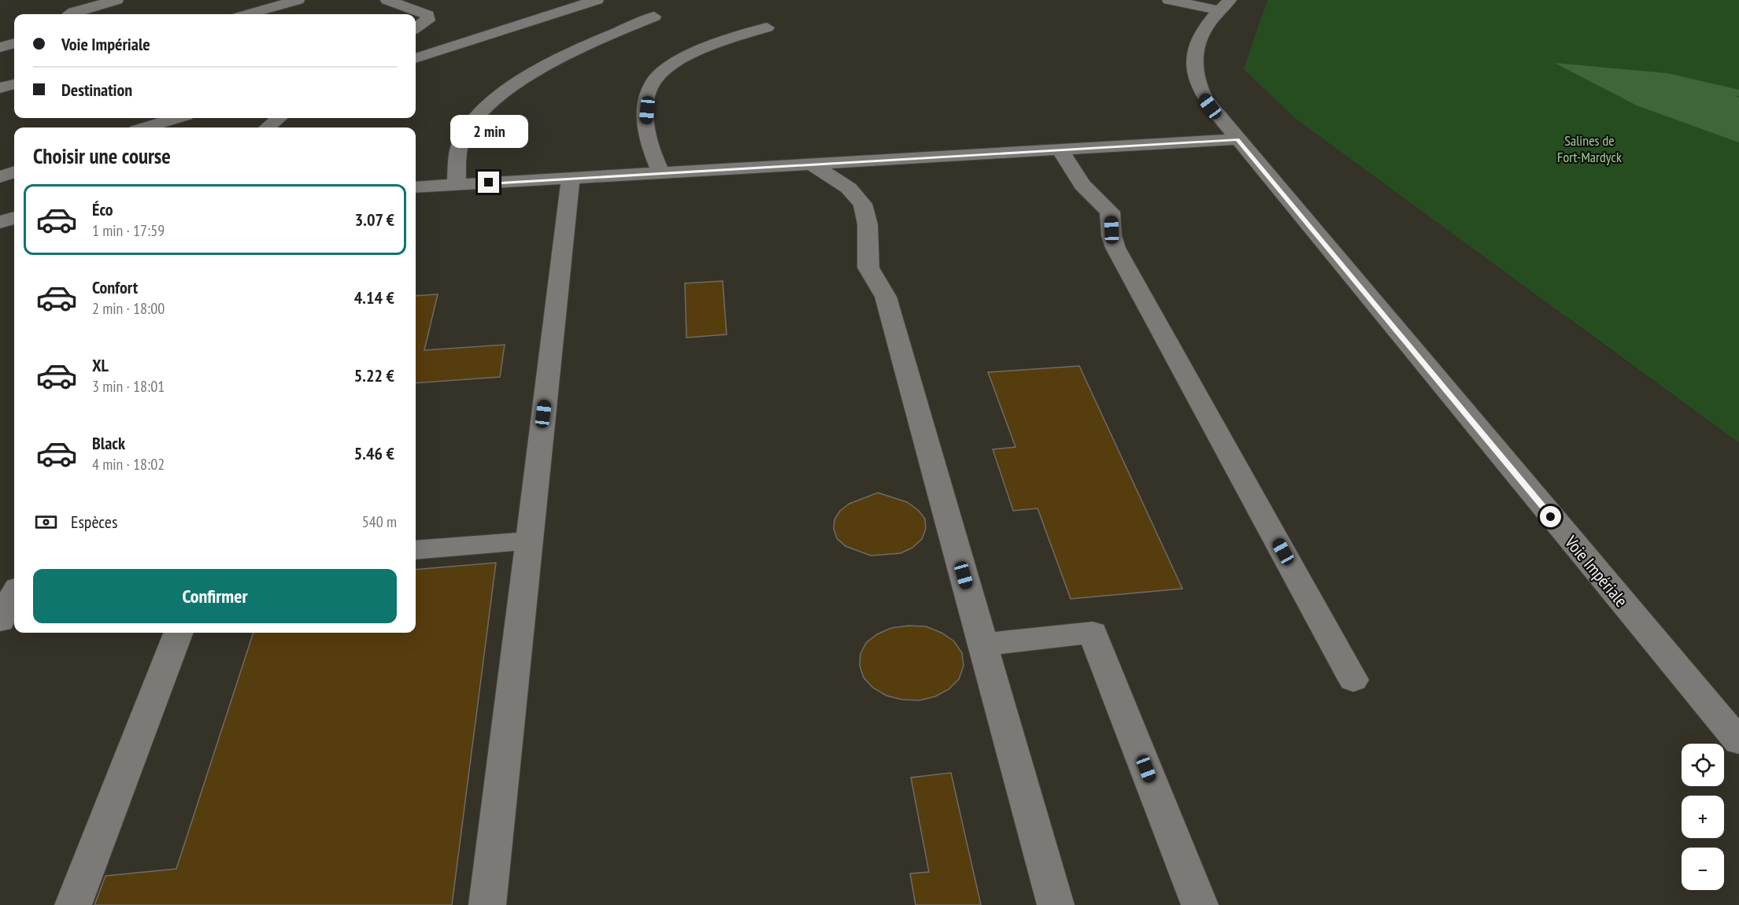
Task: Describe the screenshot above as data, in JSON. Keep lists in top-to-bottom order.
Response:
{
  "streets": {
    "street": ["Voie Impériale"]
  },
  "parks": ["Salines de Fort-Mardyck"],
  "page": {
    "banner": ["Voie Impériale", "Destination"],
    "bubble": "2 min",
    "heading": "Choisir une course",
    "list": [
      {
        "name": "Éco",
        "note": "1 min · 17:59",
        "value": "3.07 €"
      },
      {
        "name": "Confort",
        "note": "2 min · 18:00",
        "value": "4.14 €"
      },
      {
        "name": "XL",
        "note": "3 min · 18:01",
        "value": "5.22 €"
      },
      {
        "name": "Black",
        "note": "4 min · 18:02",
        "value": "5.46 €"
      }
    ],
    "pay": ["Espèces", "540 m"],
    "buttons": "Confirmer",
    "map_buttons": ["+", "−"]
  }
}
